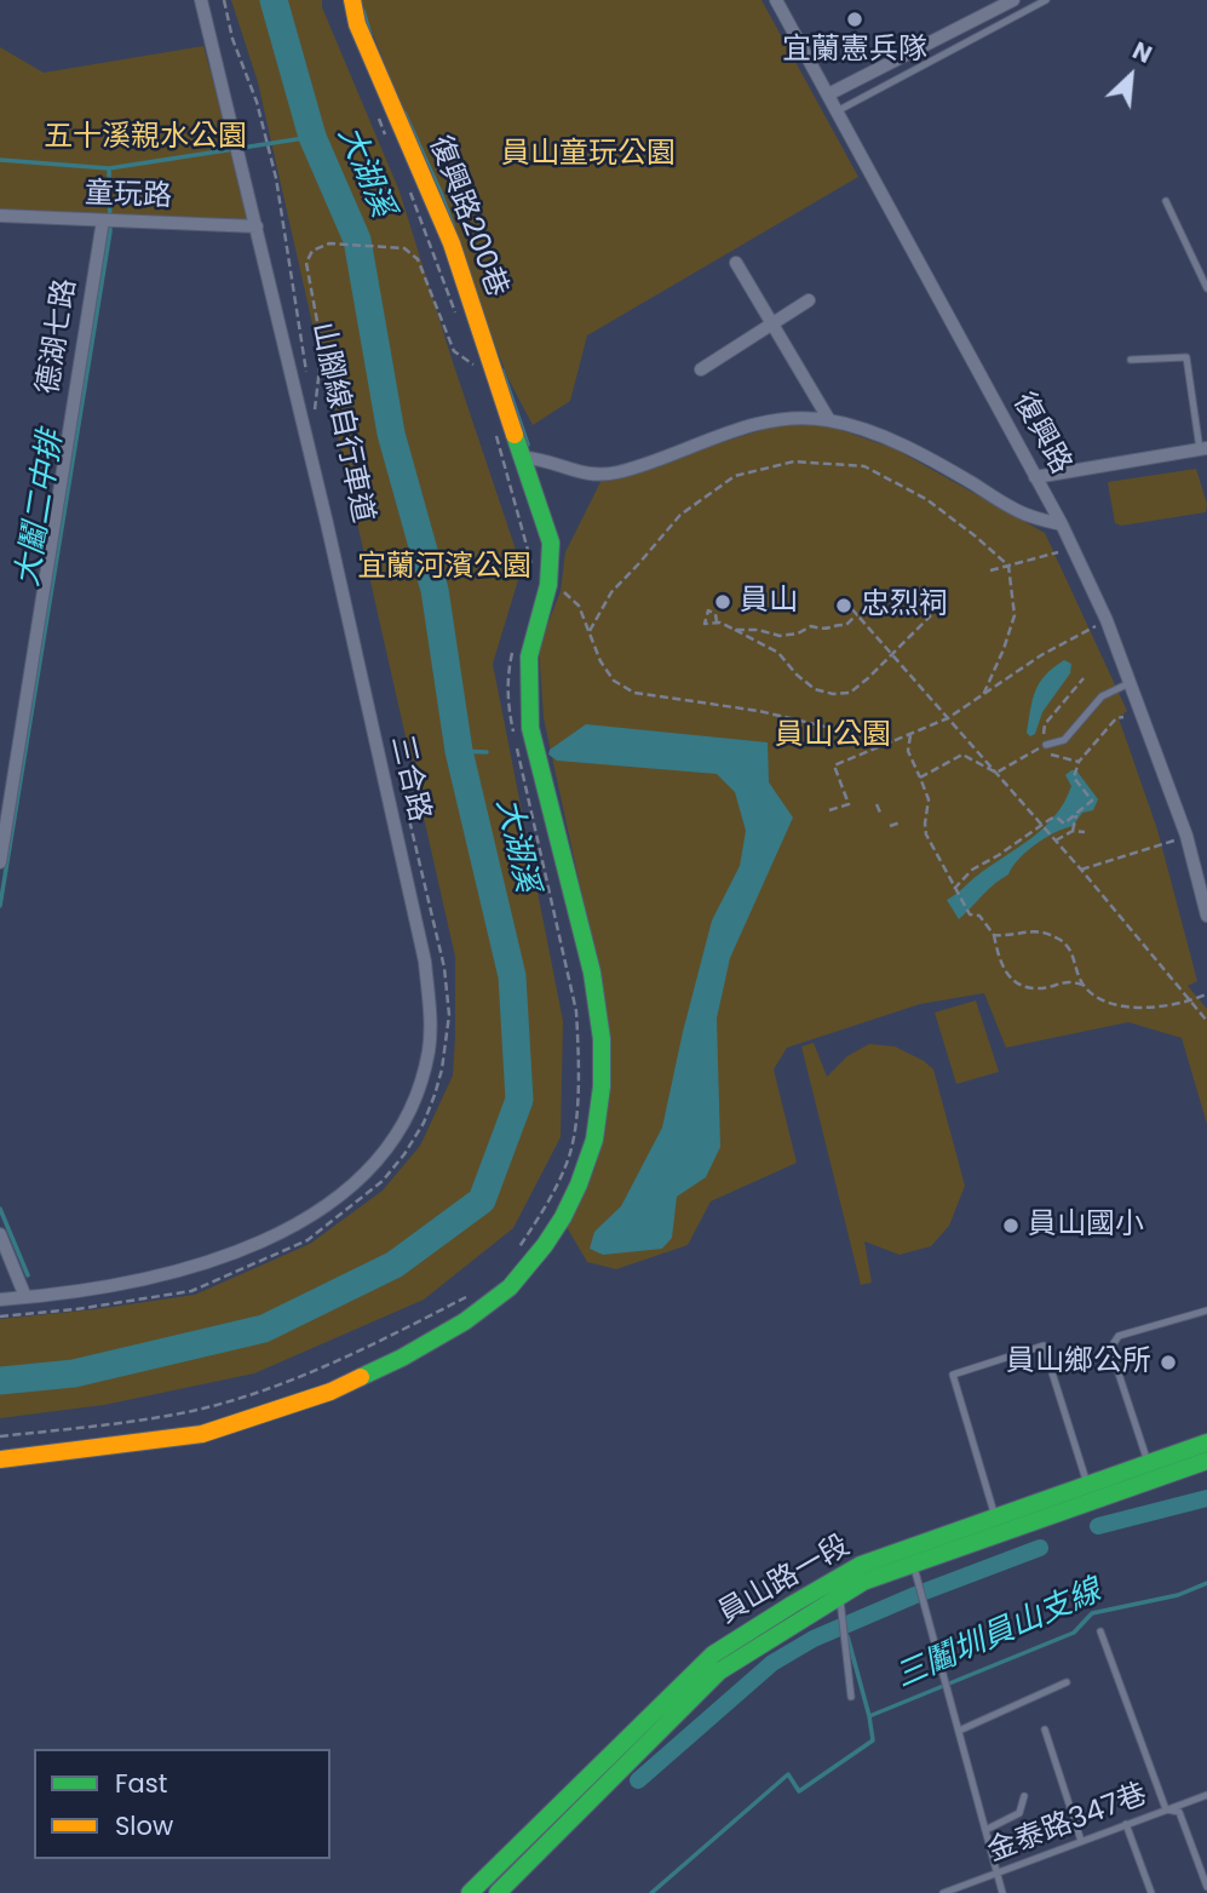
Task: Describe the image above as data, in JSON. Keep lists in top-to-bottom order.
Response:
{
  "streets": {
    "street": [
      "童玩路",
      "復興路200巷",
      "德湖七路",
      "復興路",
      "三合路",
      "員山路一段"
    ],
    "lane": ["金泰路347巷"],
    "path": ["山腳線自行車道"]
  },
  "crossings": [
    ["童玩路", "德湖七路"],
    ["童玩路", "三合路"]
  ],
  "water": ["大湖溪", "大鬮二中排", "三鬮圳員山支線"],
  "parks": [
    "五十溪親水公園",
    "員山童玩公園",
    "宜蘭河濱公園",
    "員山公園"
  ],
  "places": [
    "宜蘭憲兵隊",
    "員山",
    "忠烈祠",
    "員山國小",
    "員山鄉公所"
  ],
  "legend": ["Fast", "Slow"],
  "north": "top right"
}
